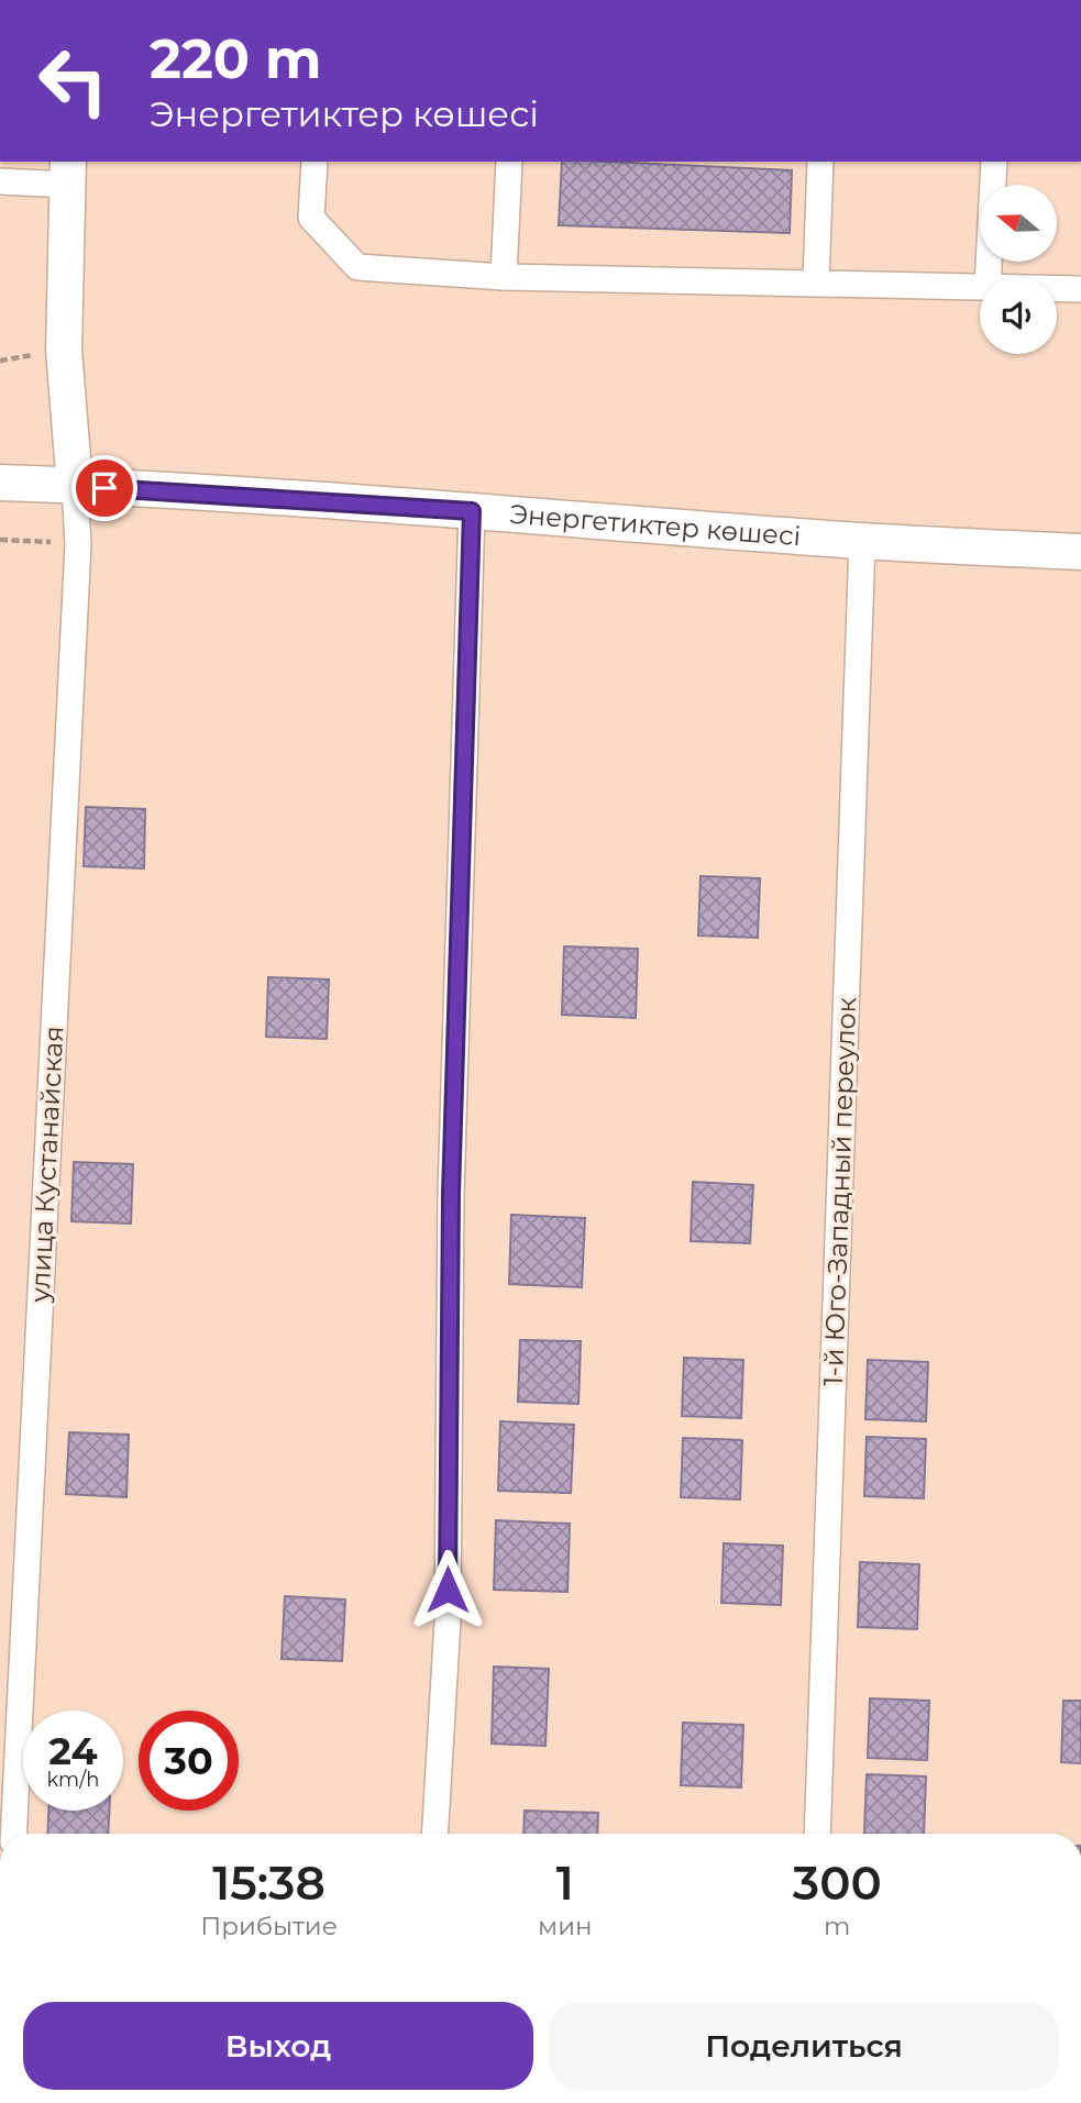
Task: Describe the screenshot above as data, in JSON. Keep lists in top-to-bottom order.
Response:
{
  "streets": {
    "main road": ["Энергетиктер көшесі"],
    "street": ["улица Кустанайская", "1-й Юго-Западный переулок"]
  },
  "crossings": [
    ["Энергетиктер көшесі", "улица Кустанайская"],
    ["Энергетиктер көшесі", "1-й Юго-Западный переулок"]
  ],
  "north": "left",
  "page": {
    "turn": ["220 m", "Энергетиктер көшесі"],
    "speed": "24 km/h",
    "limit": "30",
    "eta": [
      "15:38",
      "Прибытие",
      "1",
      "мин",
      "300",
      "m"
    ],
    "buttons": ["Выход", "Поделиться"]
  }
}
